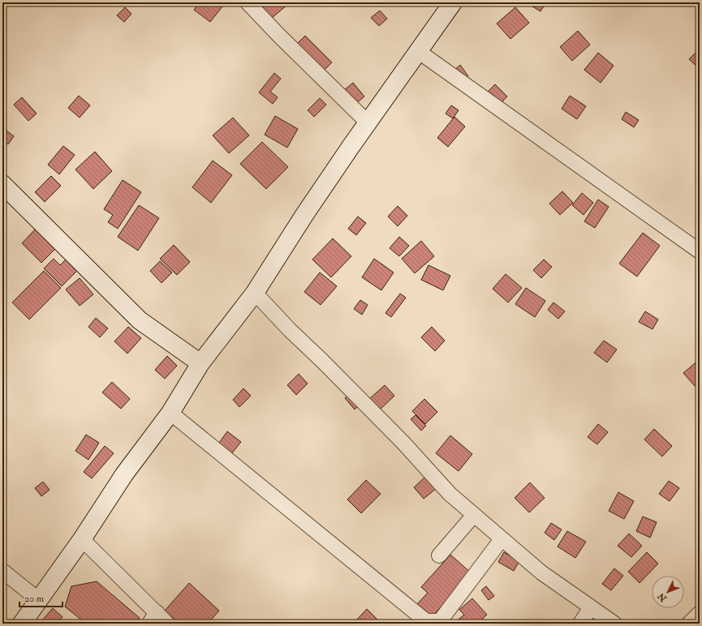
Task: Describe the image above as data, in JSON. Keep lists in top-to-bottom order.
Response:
{
  "scale_bar": "20 m",
  "north": "bottom left"
}
